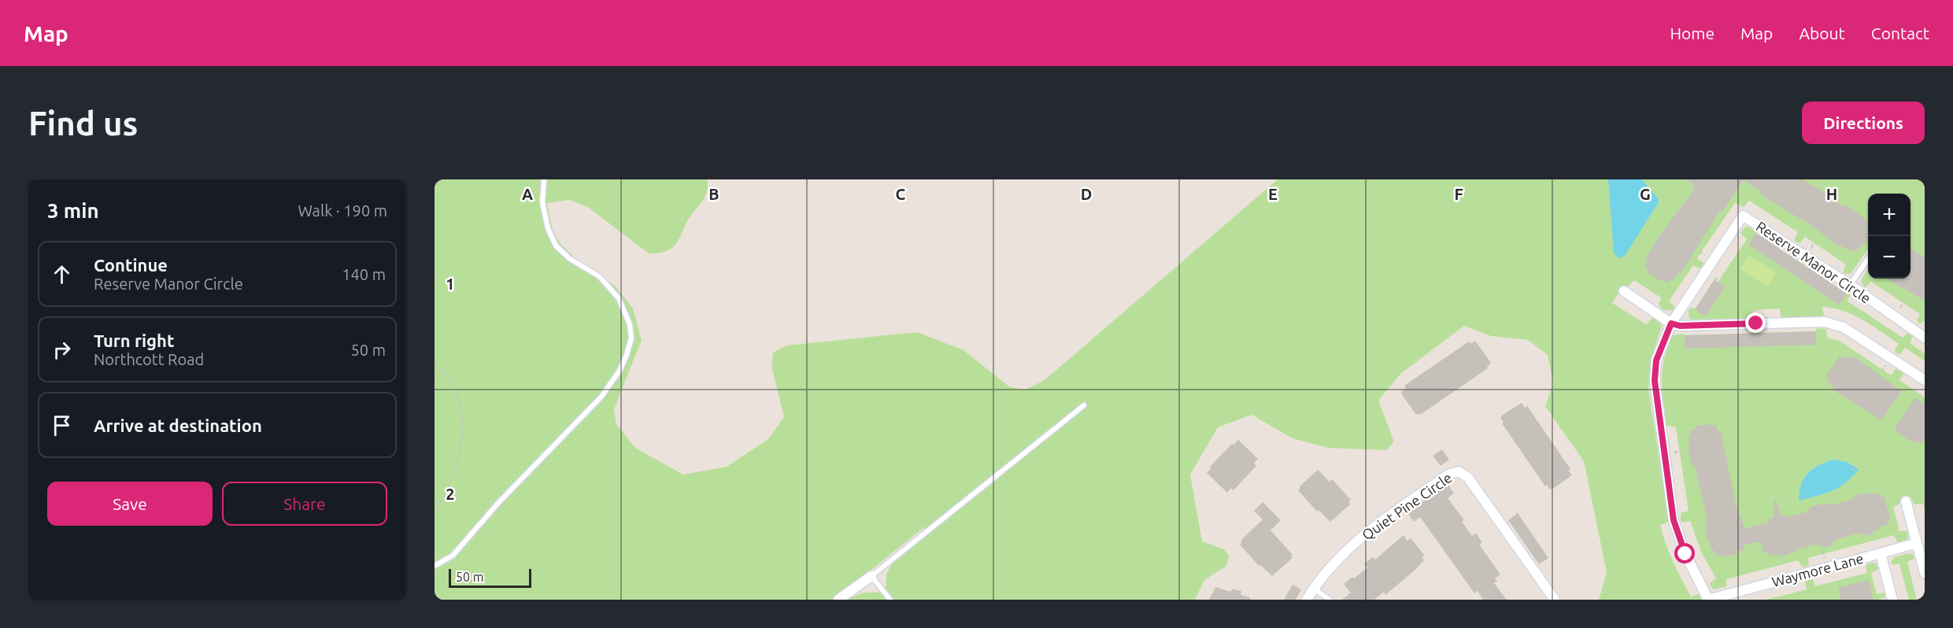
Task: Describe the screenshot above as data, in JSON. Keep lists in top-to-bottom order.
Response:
{
  "streets": {
    "street": ["Reserve Manor Circle", "Quiet Pine Circle", "Waymore Lane"]
  },
  "crossings": [
    ["Reserve Manor Circle", "Waymore Lane"]
  ],
  "scale_bar": "50 m",
  "page": {
    "header": "Map",
    "nav": [
      "Home",
      "Map",
      "About",
      "Contact"
    ],
    "buttons": [
      "Directions",
      ["Save", "Share"]
    ],
    "title": "Find us",
    "heading": ["3 min", "Walk · 190 m"],
    "map_buttons": ["+", "−"],
    "list": [
      ["Continue", "Reserve Manor Circle", "140 m"],
      ["Turn right", "Northcott Road", "50 m"],
      "Arrive at destination"
    ],
    "scale": "50 m"
  },
  "grid": {
    "columns": [
      "A",
      "B",
      "C",
      "D",
      "E",
      "F",
      "G",
      "H"
    ],
    "rows": ["1", "2"]
  }
}
